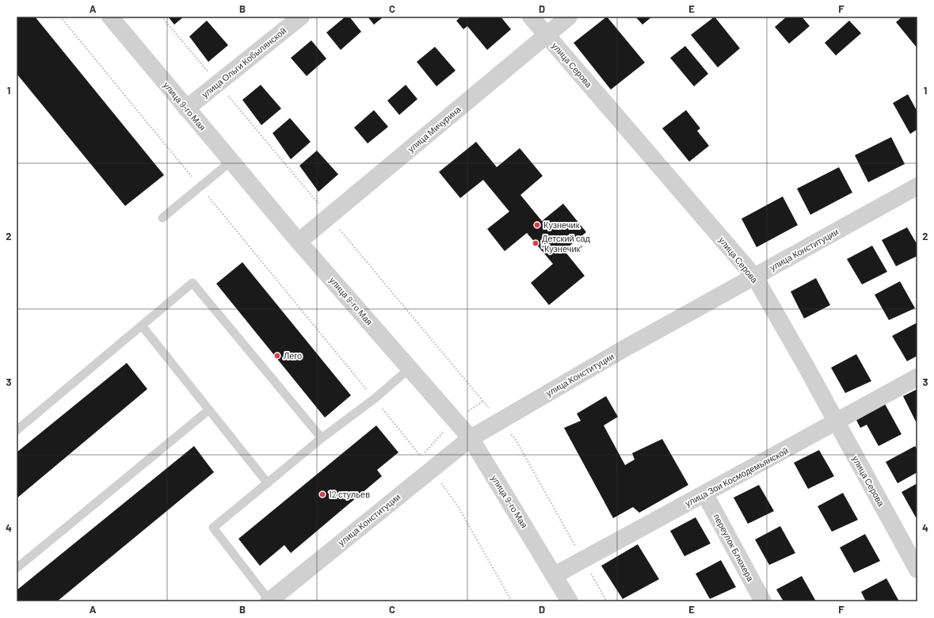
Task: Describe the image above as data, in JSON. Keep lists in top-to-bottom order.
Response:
{
  "streets": {
    "street": [
      "улица Ольги Кобылянской",
      "улица Серова",
      "улица 9-го Мая",
      "улица Мичурина",
      "улица Конституции",
      "улица Зои Космодемьянской",
      "переулок Блюхера"
    ]
  },
  "crossings": [
    ["улица Ольги Кобылянской", "улица 9-го Мая"],
    ["улица Серова", "улица Мичурина"],
    ["улица Серова", "улица Конституции"],
    ["улица Серова", "улица Зои Космодемьянской"],
    ["улица 9-го Мая", "улица Мичурина"],
    ["улица 9-го Мая", "улица Конституции"],
    ["улица 9-го Мая", "улица Зои Космодемьянской"],
    ["улица Зои Космодемьянской", "переулок Блюхера"]
  ],
  "places": [
    "Кузнечик",
    "Детский сад \"Кузнечик\"",
    "Лего",
    "12 стульев"
  ],
  "grid": {
    "columns": [
      "A",
      "B",
      "C",
      "D",
      "E",
      "F"
    ],
    "rows": [
      "1",
      "2",
      "3",
      "4"
    ]
  }
}
